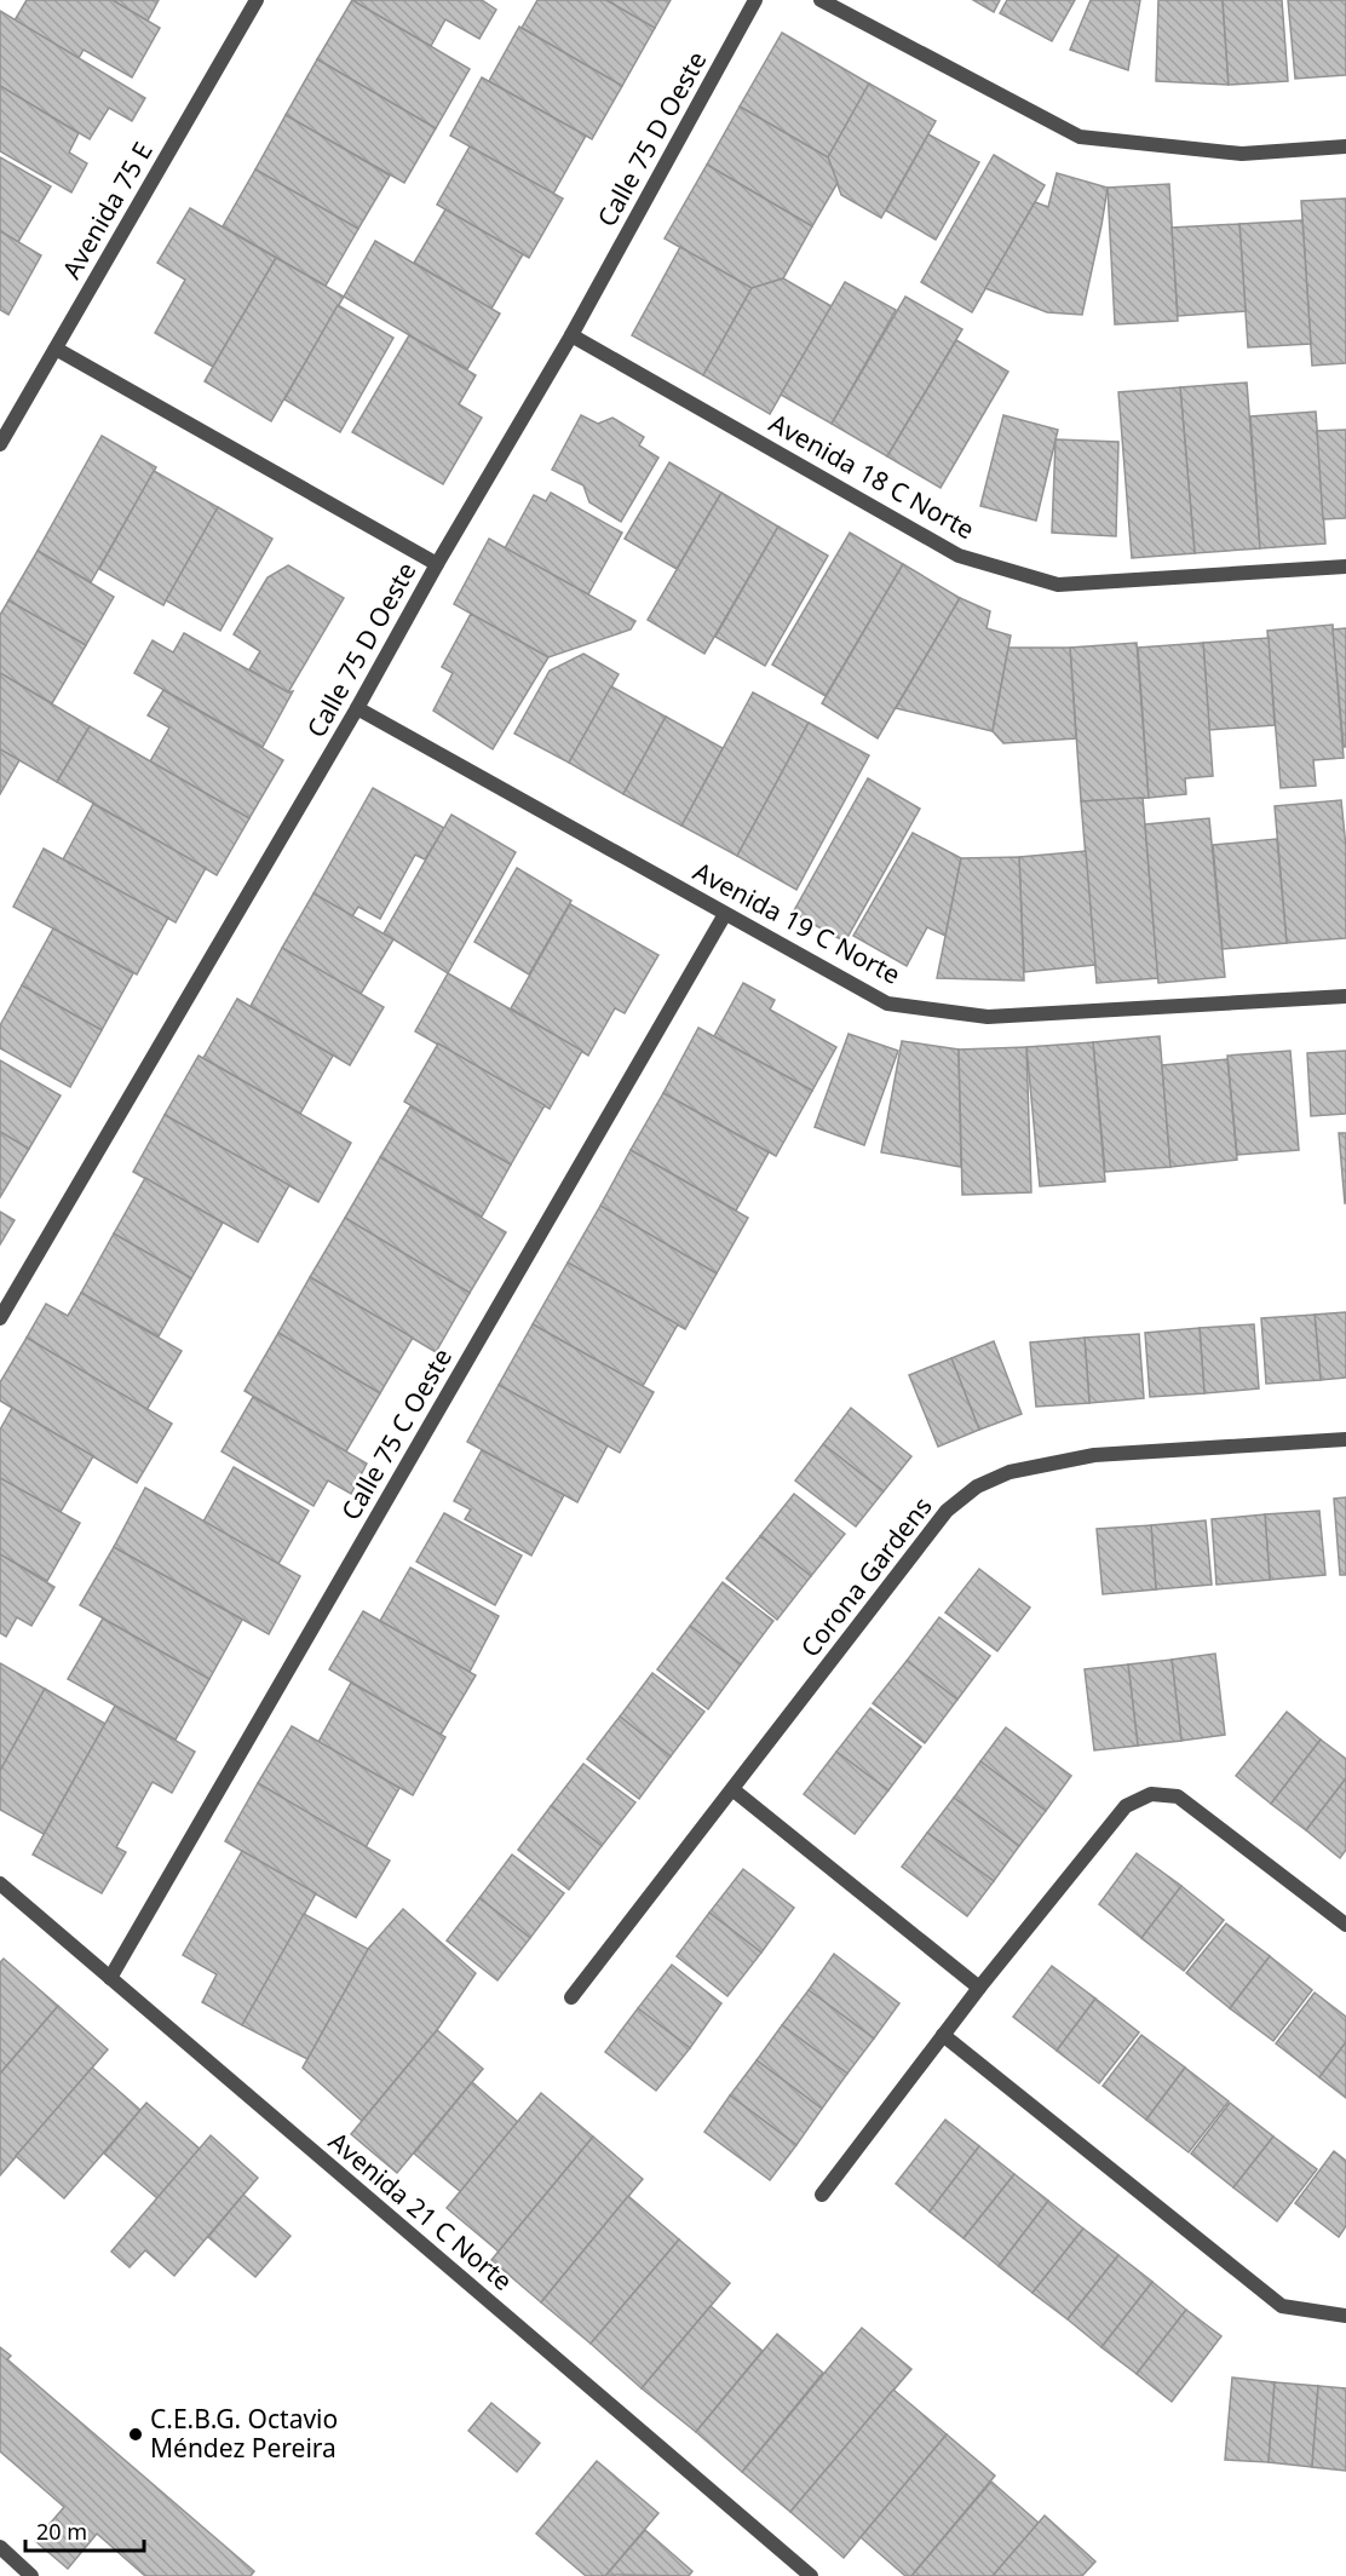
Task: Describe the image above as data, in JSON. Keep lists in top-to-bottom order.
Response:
{
  "streets": {
    "street": [
      "Calle 75 D Oeste",
      "Avenida 75 E",
      "Avenida 18 C Norte",
      "Avenida 19 C Norte",
      "Calle 75 C Oeste",
      "Corona Gardens",
      "Avenida 21 C Norte"
    ]
  },
  "crossings": [
    ["Calle 75 D Oeste", "Avenida 18 C Norte"],
    ["Calle 75 D Oeste", "Avenida 19 C Norte"],
    ["Avenida 19 C Norte", "Calle 75 C Oeste"],
    ["Calle 75 C Oeste", "Avenida 21 C Norte"]
  ],
  "places": ["C.E.B.G. Octavio Méndez Pereira"],
  "scale_bar": "20 m"
}
